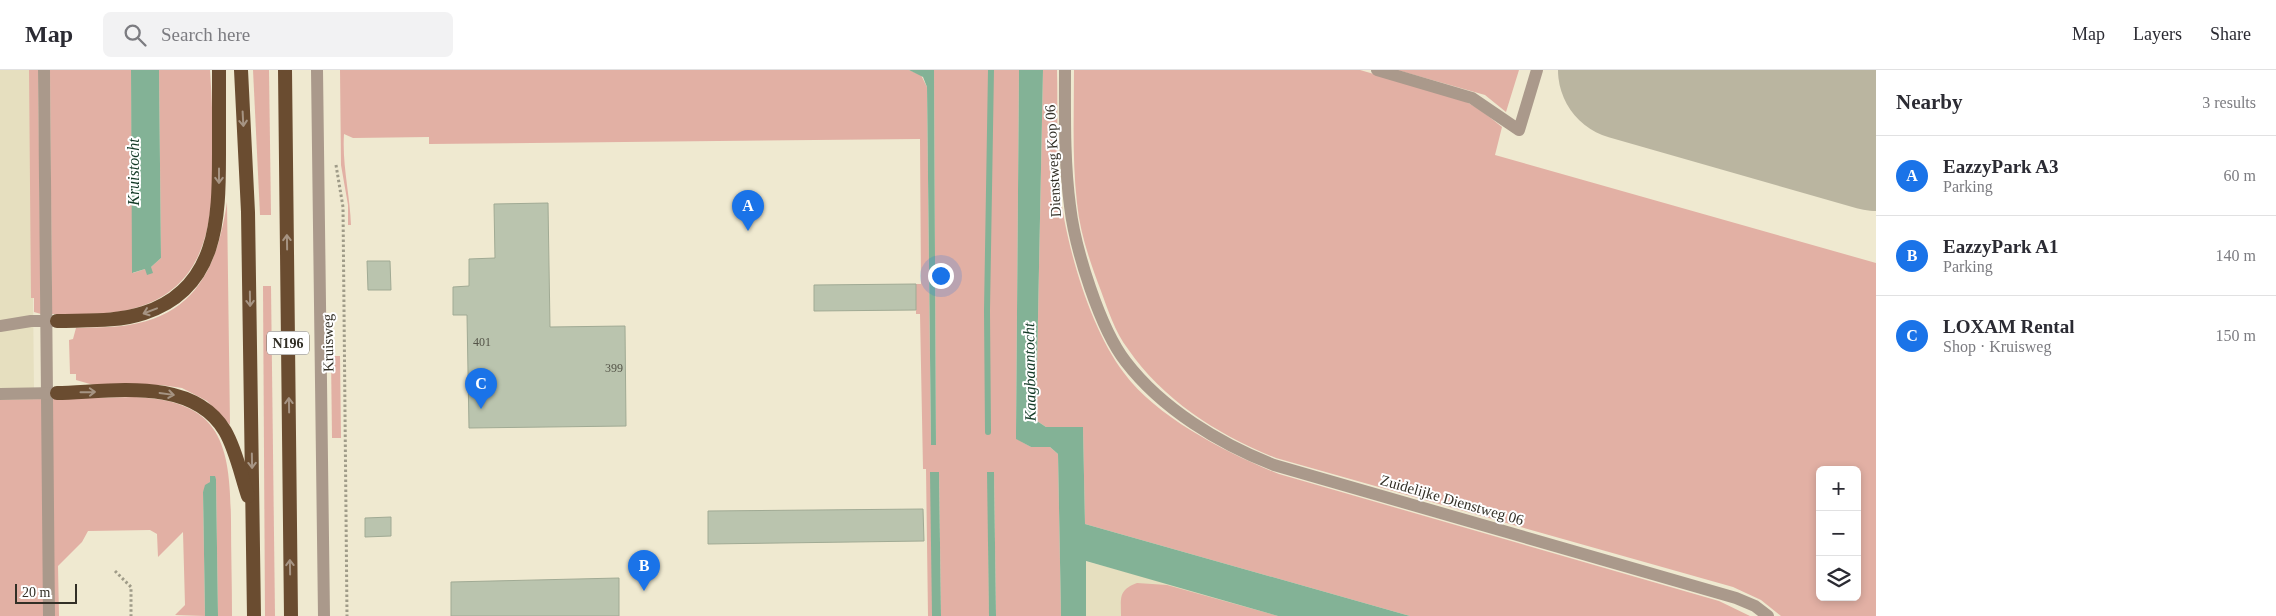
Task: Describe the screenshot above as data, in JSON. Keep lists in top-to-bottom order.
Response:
{
  "streets": {
    "highway": ["N196"],
    "street": ["Dienstweg Kop 06", "Kruisweg", "Zuidelijke Dienstweg 06"]
  },
  "crossings": [
    ["Dienstweg Kop 06", "Zuidelijke Dienstweg 06"]
  ],
  "water": ["Kruistocht", "Kaagbaantocht"],
  "house_numbers": ["401", "399"],
  "scale_bar": "20 m",
  "page": {
    "header": "Map",
    "search": "Search here",
    "nav": ["Map", "Layers", "Share"],
    "heading": ["Nearby", "3 results"],
    "list": [
      {
        "mark": "A",
        "name": "EazzyPark A3",
        "note": "Parking",
        "value": "60 m"
      },
      {
        "mark": "B",
        "name": "EazzyPark A1",
        "note": "Parking",
        "value": "140 m"
      },
      {
        "mark": "C",
        "name": "LOXAM Rental",
        "note": "Shop · Kruisweg",
        "value": "150 m"
      }
    ],
    "pins": ["A", "C", "B"],
    "map_buttons": ["+", "−"],
    "scale": "20 m"
  }
}
